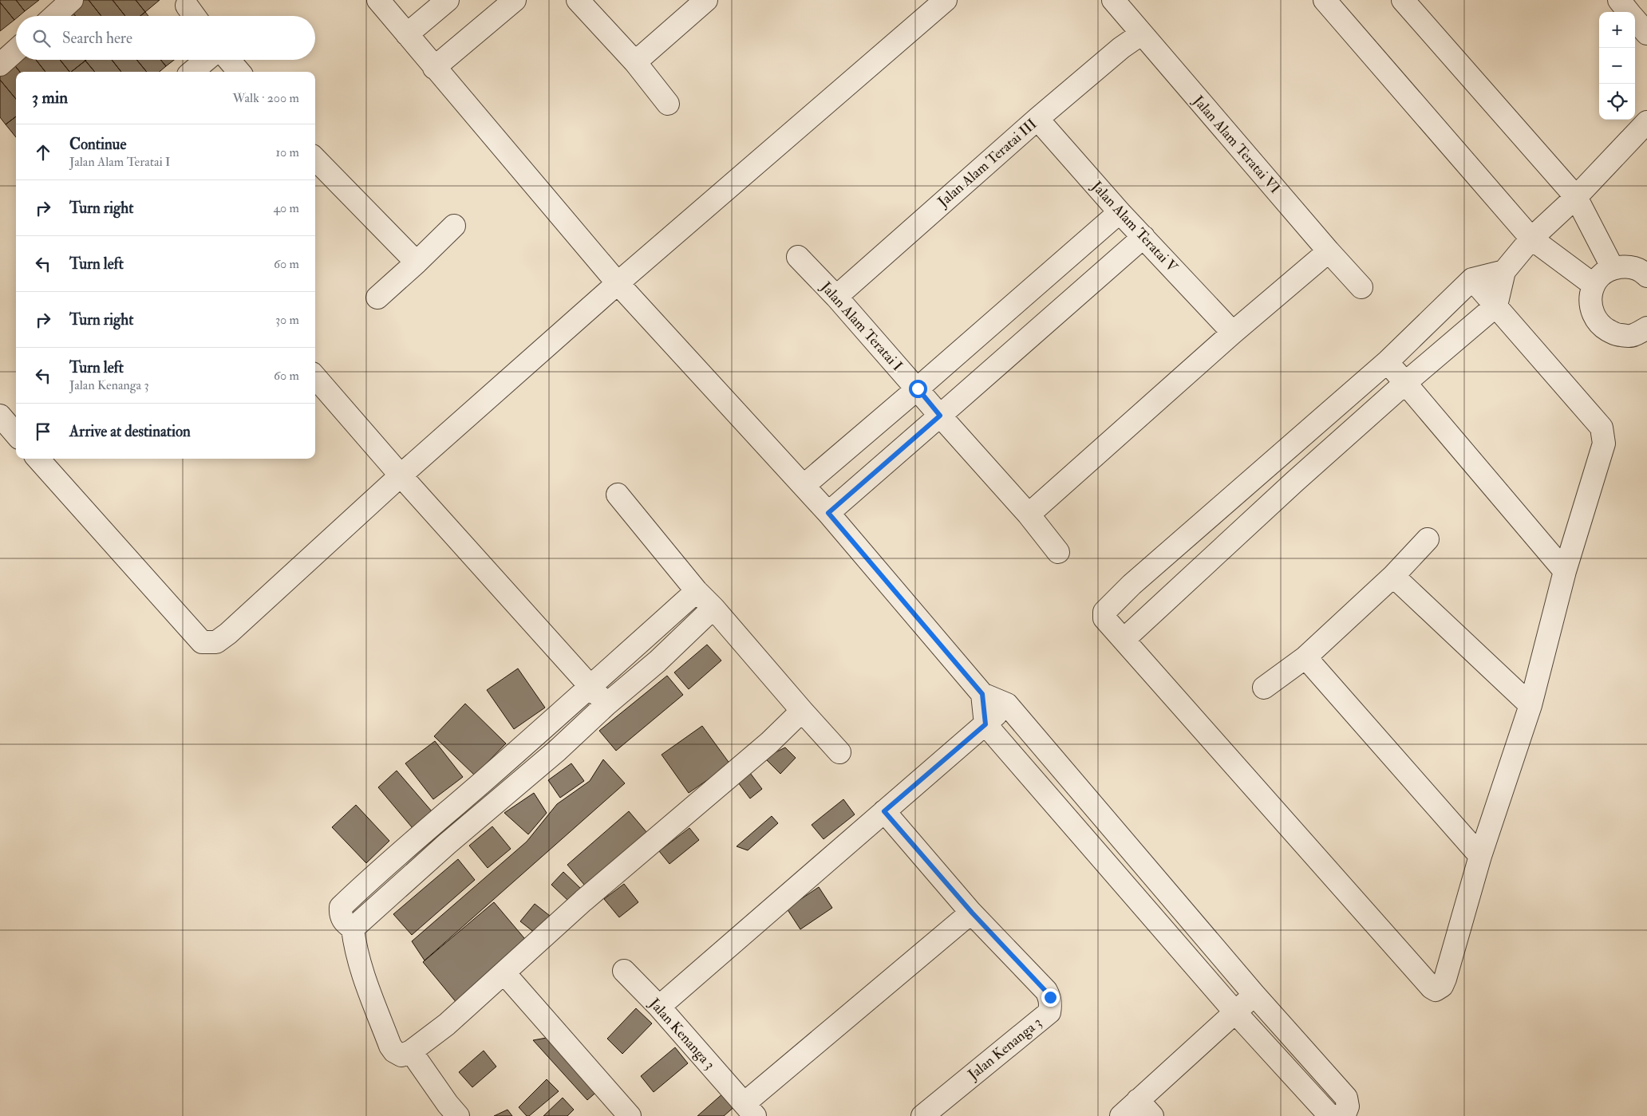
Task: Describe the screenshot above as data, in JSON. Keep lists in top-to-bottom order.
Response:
{
  "streets": {
    "street": [
      "Jalan Alam Teratai VI",
      "Jalan Alam Teratai III",
      "Jalan Alam Teratai V",
      "Jalan Alam Teratai I",
      "Jalan Kenanga 3"
    ]
  },
  "crossings": [
    ["Jalan Alam Teratai VI", "Jalan Alam Teratai III"],
    ["Jalan Alam Teratai III", "Jalan Alam Teratai V"],
    ["Jalan Alam Teratai III", "Jalan Alam Teratai I"]
  ],
  "page": {
    "map_buttons": ["+", "−"],
    "search": "Search here",
    "heading": ["3 min", "Walk · 200 m"],
    "list": [
      ["Continue", "Jalan Alam Teratai I", "10 m"],
      ["Turn right", "40 m"],
      ["Turn left", "60 m"],
      ["Turn right", "30 m"],
      ["Turn left", "Jalan Kenanga 3", "60 m"],
      "Arrive at destination"
    ]
  }
}
